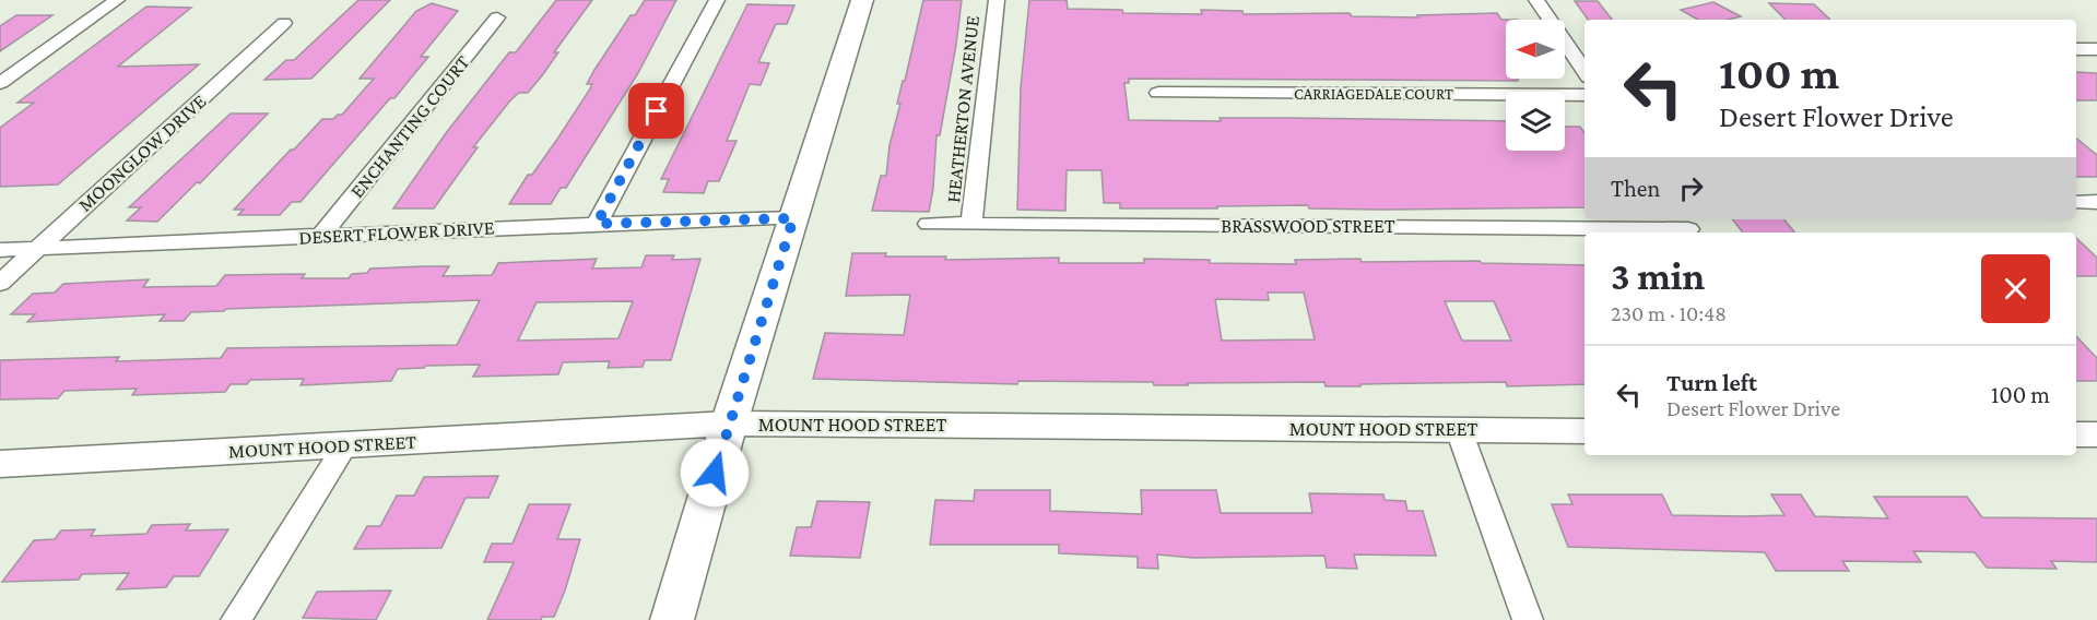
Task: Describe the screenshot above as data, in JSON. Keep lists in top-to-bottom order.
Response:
{
  "streets": {
    "street": [
      "CARRIAGEDALE COURT",
      "HEATHERTON AVENUE",
      "ENCHANTING COURT",
      "MOONGLOW DRIVE",
      "BRASSWOOD STREET",
      "DESERT FLOWER DRIVE",
      "MOUNT HOOD STREET"
    ]
  },
  "crossings": [
    ["HEATHERTON AVENUE", "BRASSWOOD STREET"],
    ["ENCHANTING COURT", "DESERT FLOWER DRIVE"],
    ["MOONGLOW DRIVE", "DESERT FLOWER DRIVE"]
  ],
  "north": "left",
  "page": {
    "turn": ["100 m", "Desert Flower Drive"],
    "then": "Then",
    "heading": ["3 min", "230 m · 10:48"],
    "list": [
      {
        "name": "Turn left",
        "note": "Desert Flower Drive",
        "value": "100 m"
      }
    ]
  }
}
